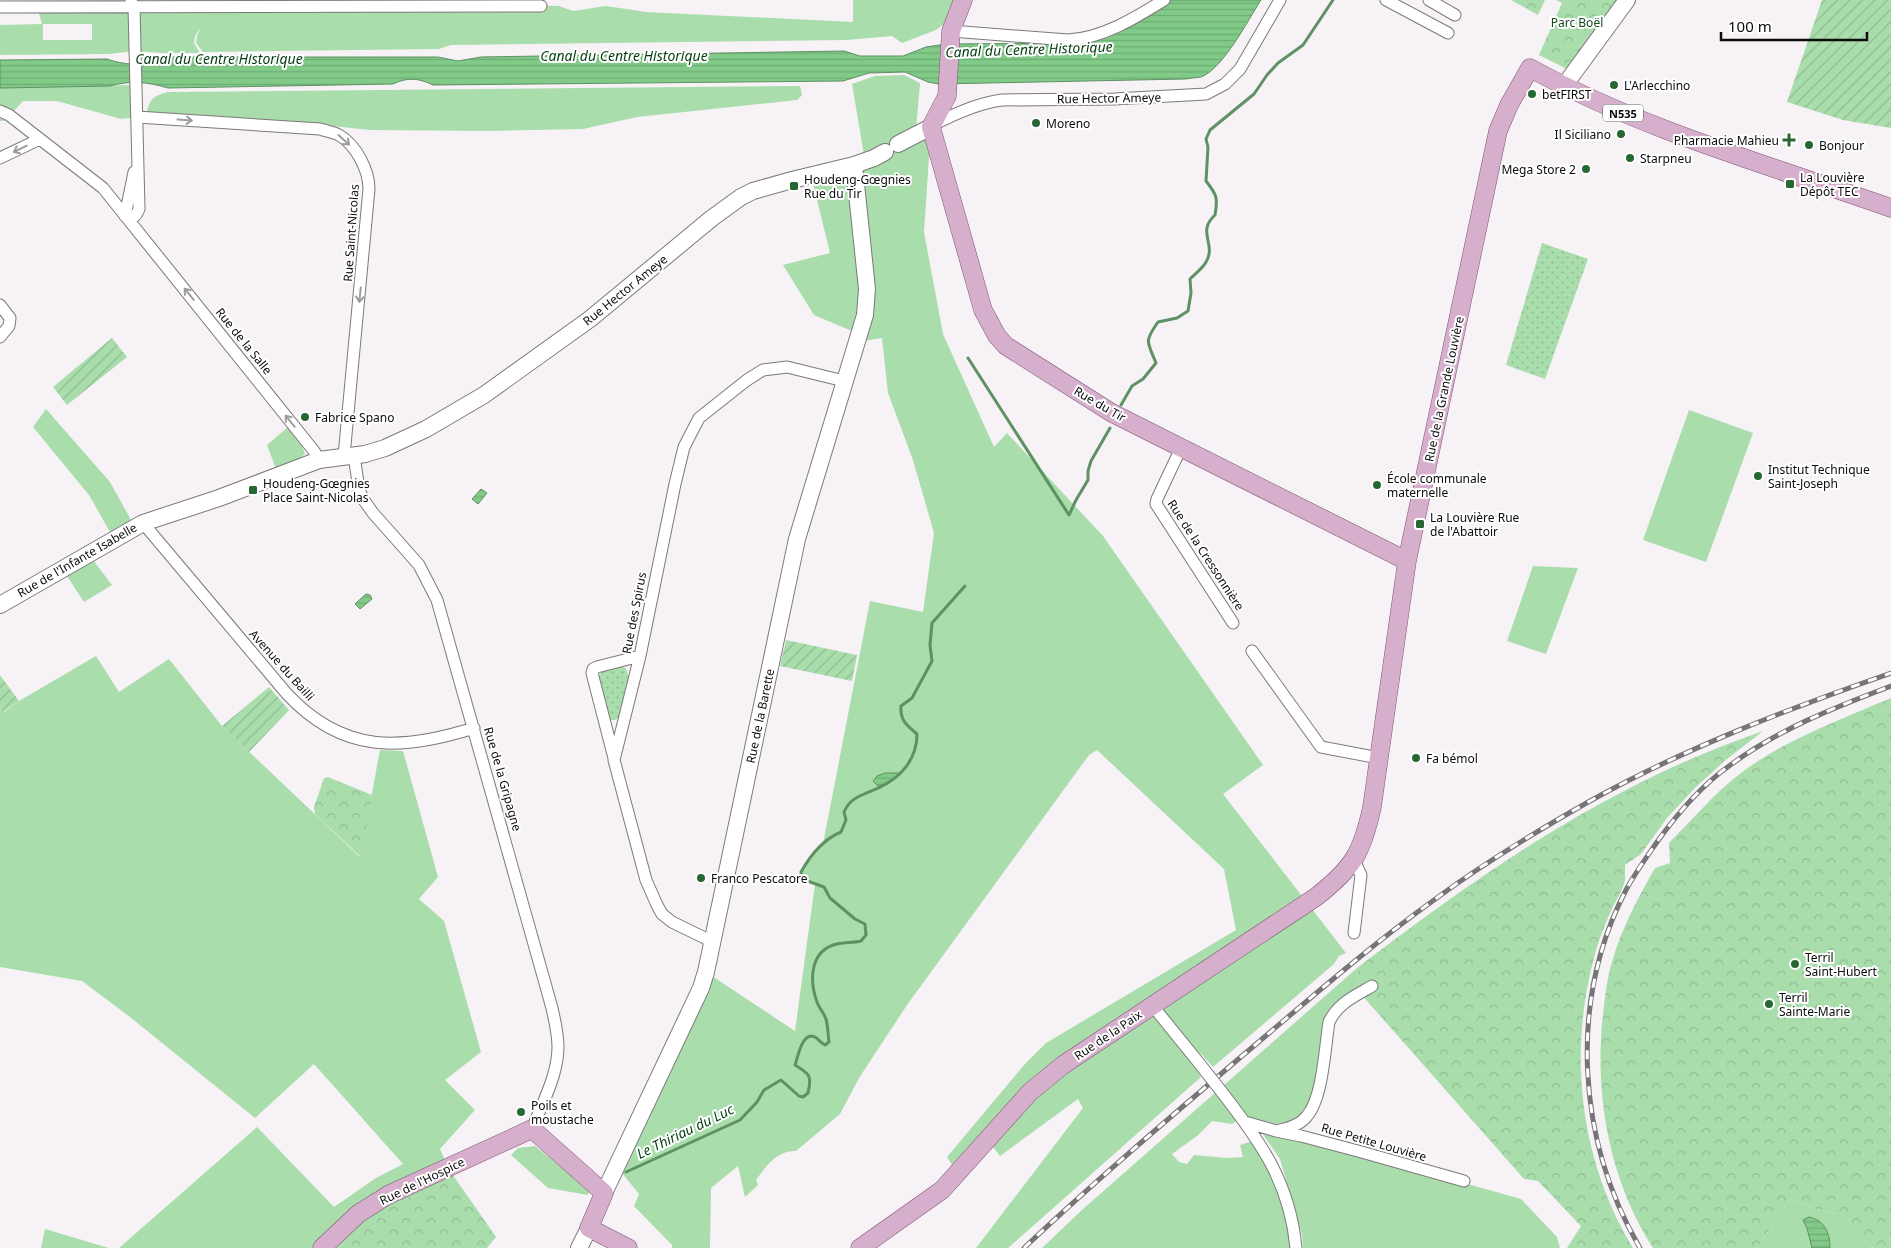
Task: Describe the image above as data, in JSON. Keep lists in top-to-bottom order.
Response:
{
  "streets": {
    "main road": [
      "N535",
      "Rue de la Grande Louvière",
      "Rue du Tir",
      "Rue de la Barette",
      "Rue de la Paix",
      "Rue de l'Hospice"
    ],
    "street": [
      "Rue Hector Ameye",
      "Rue Saint-Nicolas",
      "Rue de la Salle",
      "Rue de la Cressonnière",
      "Rue de l'Infante Isabelle",
      "Rue des Spirus",
      "Avenue du Bailli",
      "Rue de la Gripagne",
      "Rue Petite Louvière"
    ]
  },
  "crossings": [
    ["Rue Hector Ameye", "Rue Saint-Nicolas"],
    ["Rue Hector Ameye", "Rue du Tir"],
    ["Rue Hector Ameye", "Rue de l'Infante Isabelle"],
    ["Rue Hector Ameye", "Rue de la Barette"],
    ["Rue Hector Ameye", "Rue de la Gripagne"],
    ["N535", "Rue de la Grande Louvière"],
    ["Rue Saint-Nicolas", "Rue de la Salle"],
    ["Rue Saint-Nicolas", "Rue de l'Infante Isabelle"],
    ["Rue Saint-Nicolas", "Rue de la Gripagne"],
    ["Rue de la Salle", "Rue de l'Infante Isabelle"],
    ["Rue de la Grande Louvière", "Rue du Tir"],
    ["Rue de la Grande Louvière", "Rue de la Paix"],
    ["Rue du Tir", "Rue de la Cressonnière"],
    ["Rue de l'Infante Isabelle", "Avenue du Bailli"],
    ["Rue de l'Infante Isabelle", "Rue de la Gripagne"],
    ["Rue des Spirus", "Rue de la Barette"],
    ["Avenue du Bailli", "Rue de la Gripagne"],
    ["Rue de la Gripagne", "Rue de l'Hospice"]
  ],
  "one_way": ["Rue de la Salle"],
  "water": ["Canal du Centre Historique", "Le Thiriau du Luc"],
  "parks": ["Parc Boël"],
  "places": {
    "other": [
      "L'Arlecchino",
      "betFIRST",
      "Moreno",
      "Il Siciliano",
      "Bonjour",
      "Starpneu",
      "Mega Store 2",
      "Fabrice Spano",
      "Institut Technique Saint-Joseph",
      "École communale maternelle",
      "Fa bémol",
      "Franco Pescatore",
      "Terril Saint-Hubert",
      "Terril Sainte-Marie",
      "Poils et moustache"
    ],
    "health": ["Pharmacie Mahieu"],
    "transit": [
      "La Louvière Dépôt TEC",
      "Houdeng-Gœgnies Rue du Tir",
      "Houdeng-Gœgnies Place Saint-Nicolas",
      "La Louvière Rue de l'Abattoir"
    ]
  },
  "scale_bar": "100 m"
}
